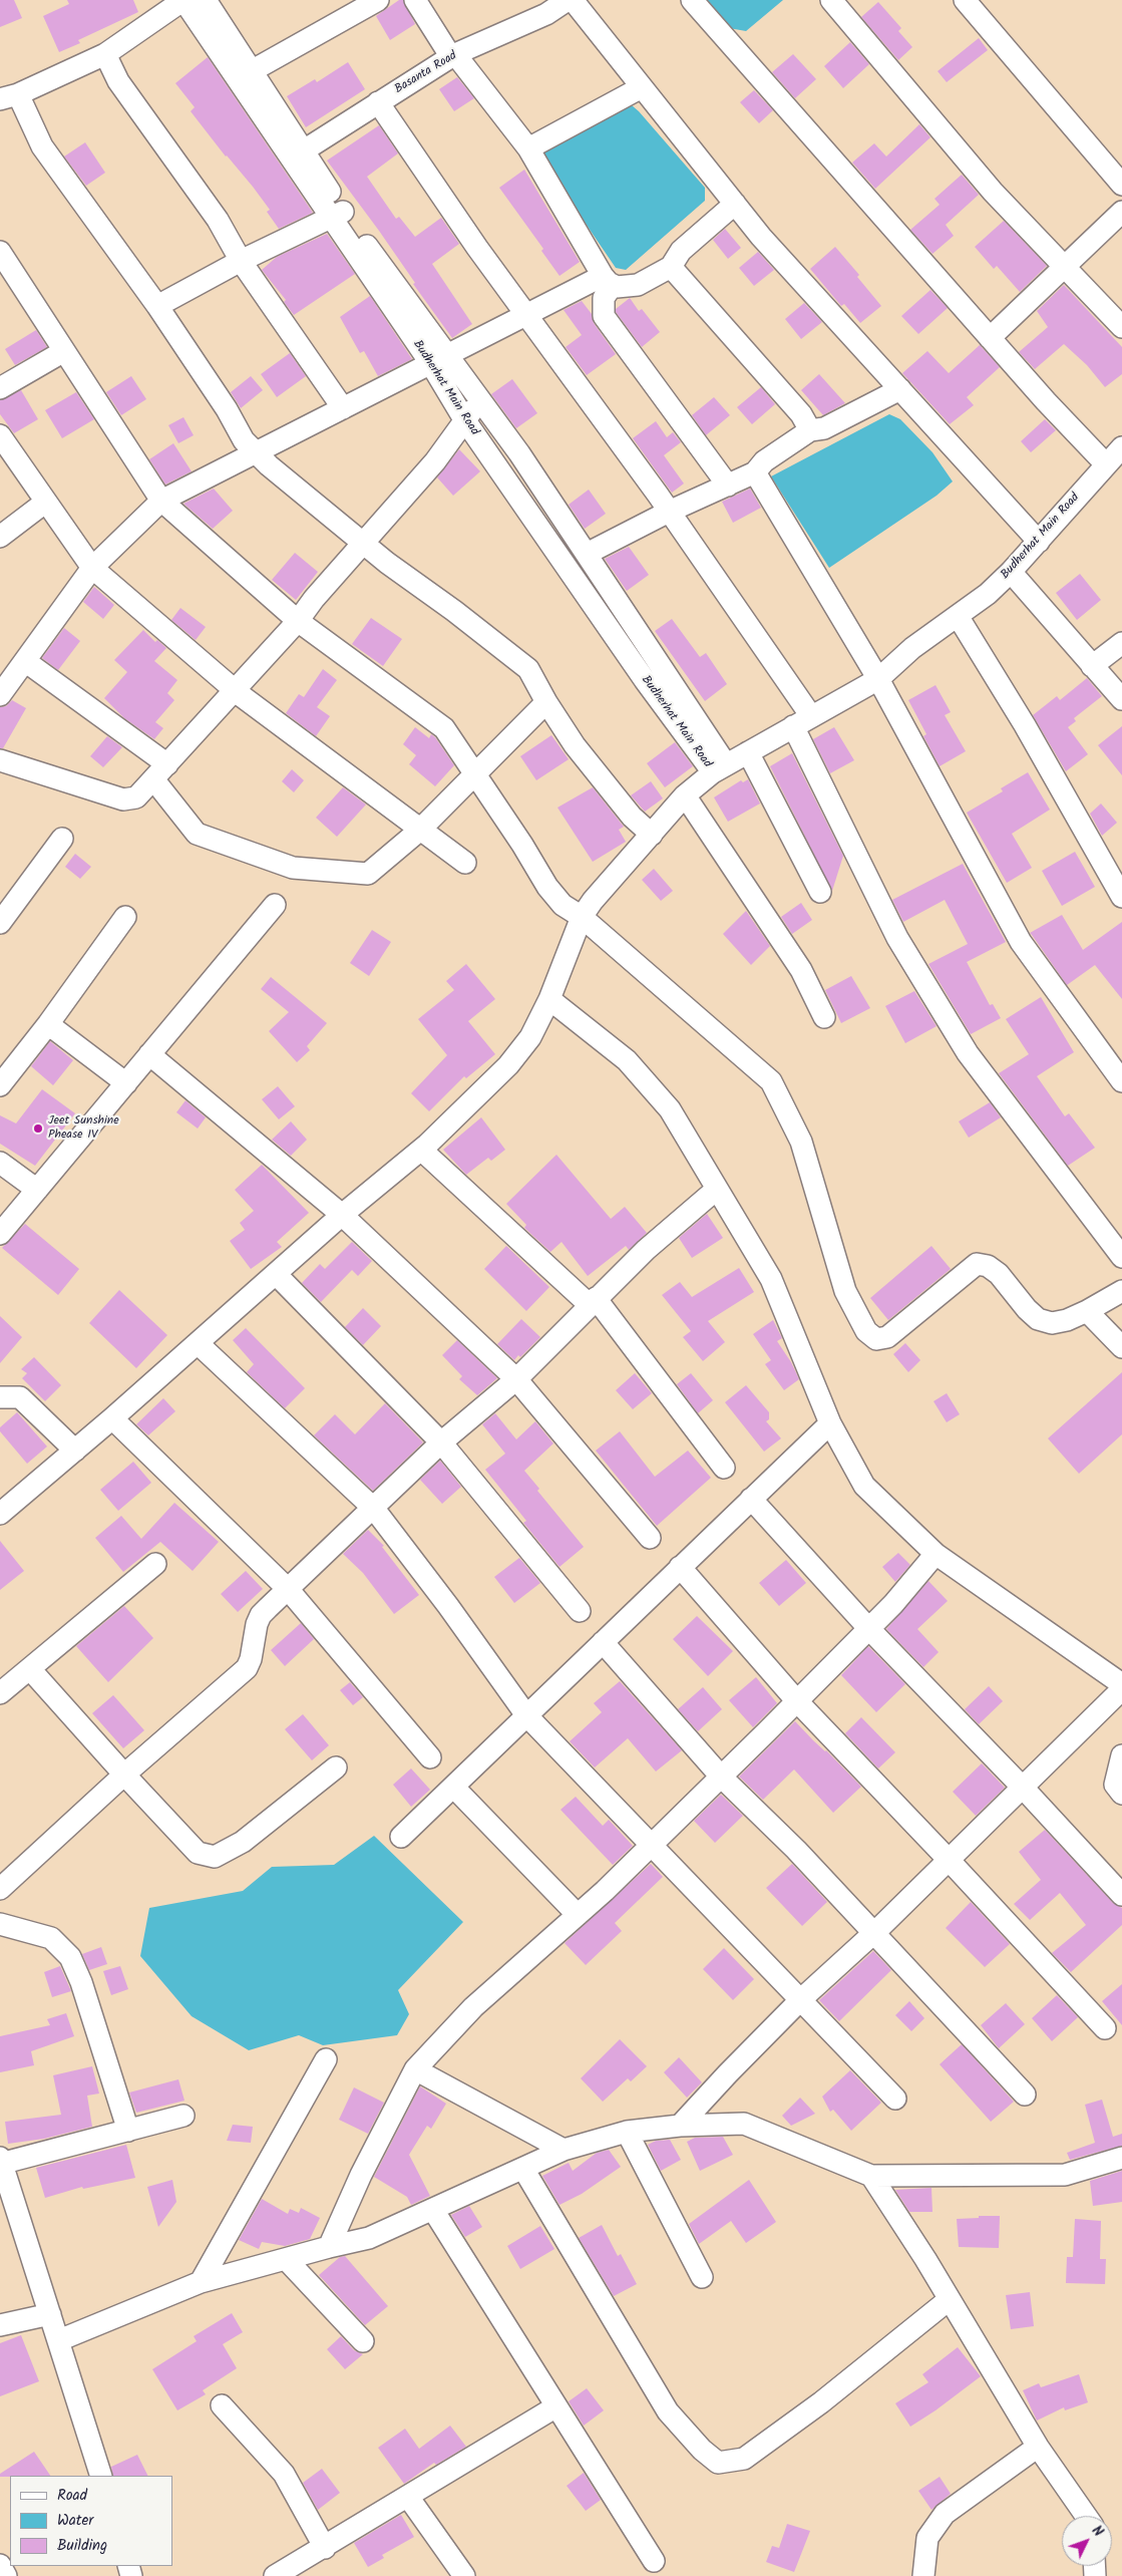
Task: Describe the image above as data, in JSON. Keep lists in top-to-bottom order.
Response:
{
  "streets": {
    "street": ["Basanta Road", "Budherhat Main Road"]
  },
  "crossings": [
    ["Basanta Road", "Budherhat Main Road"]
  ],
  "places": ["Jeet Sunshine Phease IV"],
  "legend": ["Road", "Water", "Building"],
  "north": "top right"
}
